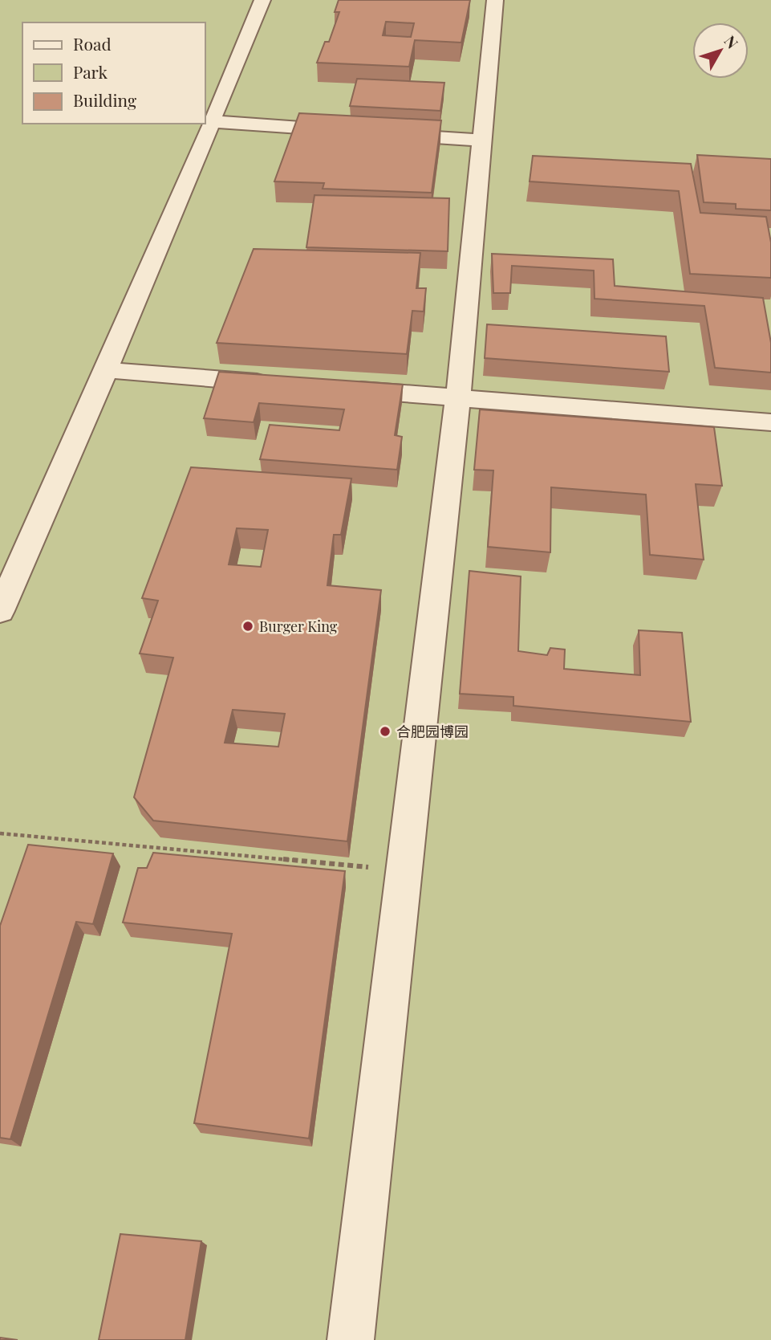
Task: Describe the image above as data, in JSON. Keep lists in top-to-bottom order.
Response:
{
  "places": ["Burger King", "合肥园博园"],
  "legend": ["Road", "Park", "Building"],
  "north": "top right"
}
